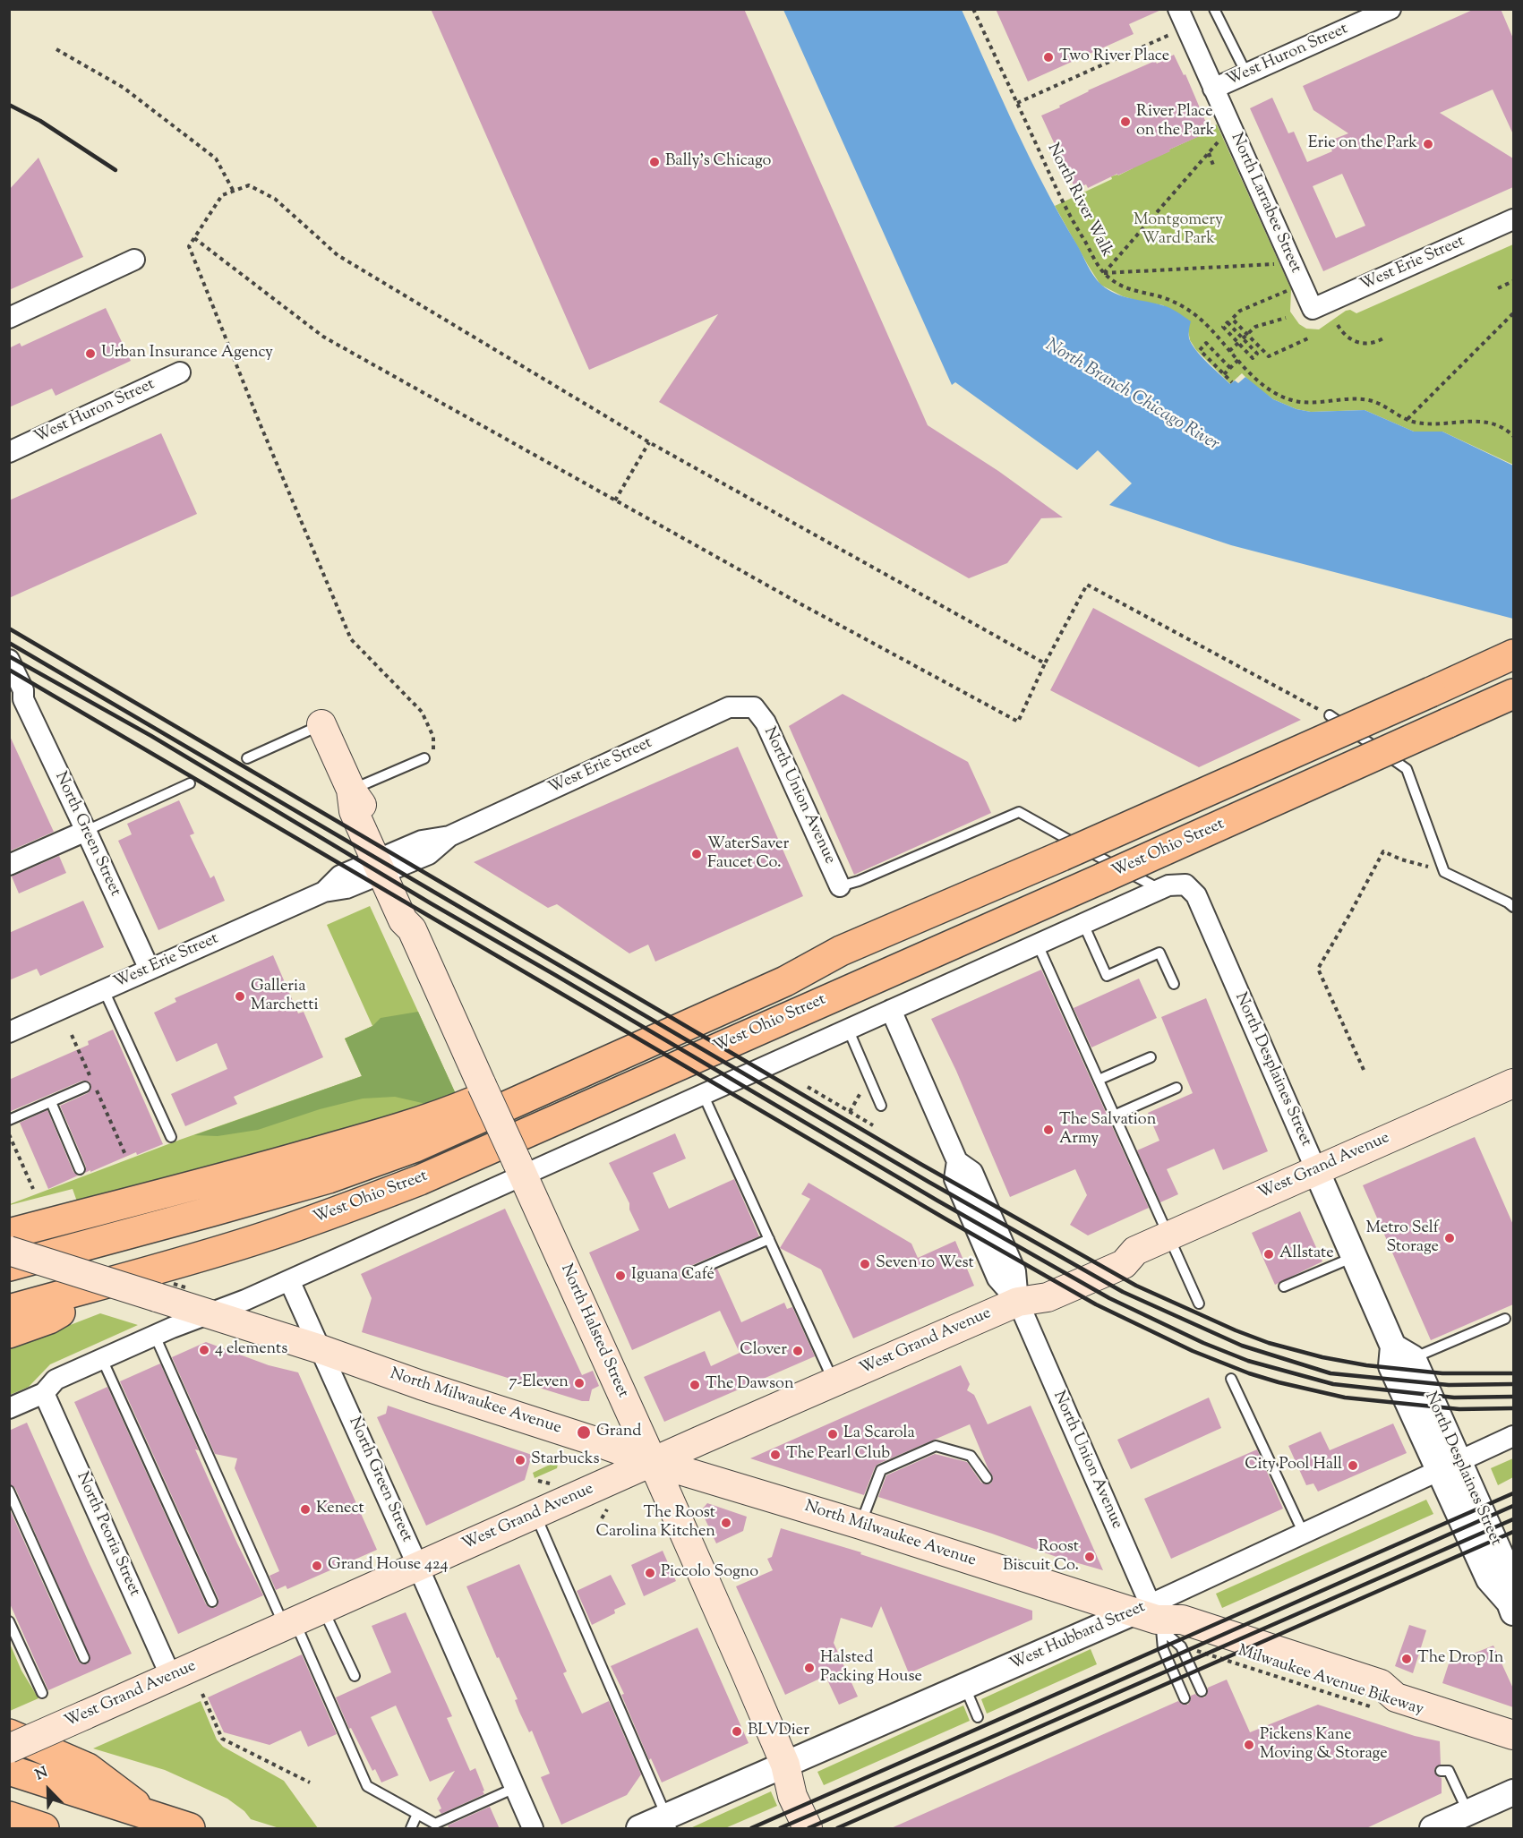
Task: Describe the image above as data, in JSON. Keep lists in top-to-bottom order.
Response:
{
  "streets": {
    "highway": ["West Ohio Street"],
    "main road": ["West Grand Avenue", "North Halsted Street", "North Milwaukee Avenue"],
    "street": [
      "West Huron Street",
      "North Larrabee Street",
      "West Erie Street",
      "North Union Avenue",
      "North Green Street",
      "North Desplaines Street",
      "North Peoria Street",
      "West Hubbard Street"
    ],
    "path": ["North River Walk", "Milwaukee Avenue Bikeway"]
  },
  "crossings": [
    ["West Huron Street", "North Larrabee Street"],
    ["North Larrabee Street", "West Erie Street"],
    ["West Erie Street", "North Union Avenue"],
    ["West Erie Street", "North Green Street"],
    ["West Erie Street", "North Halsted Street"],
    ["North Union Avenue", "West Ohio Street"],
    ["North Union Avenue", "West Grand Avenue"],
    ["North Union Avenue", "North Milwaukee Avenue"],
    ["North Union Avenue", "West Hubbard Street"],
    ["North Union Avenue", "Milwaukee Avenue Bikeway"],
    ["North Green Street", "West Ohio Street"],
    ["North Green Street", "West Grand Avenue"],
    ["North Green Street", "North Milwaukee Avenue"],
    ["West Ohio Street", "North Desplaines Street"],
    ["West Ohio Street", "North Halsted Street"],
    ["West Ohio Street", "North Milwaukee Avenue"],
    ["West Ohio Street", "North Peoria Street"],
    ["North Desplaines Street", "West Grand Avenue"],
    ["North Desplaines Street", "West Hubbard Street"],
    ["West Grand Avenue", "North Halsted Street"],
    ["West Grand Avenue", "North Milwaukee Avenue"],
    ["West Grand Avenue", "North Peoria Street"],
    ["North Halsted Street", "North Milwaukee Avenue"],
    ["North Halsted Street", "West Hubbard Street"],
    ["North Milwaukee Avenue", "West Hubbard Street"],
    ["North Milwaukee Avenue", "Milwaukee Avenue Bikeway"]
  ],
  "water": ["North Branch Chicago River"],
  "parks": ["Montgomery Ward Park"],
  "places": [
    "Two River Place",
    "River Place on the Park",
    "Erie on the Park",
    "Bally's Chicago",
    "Urban Insurance Agency",
    "WaterSaver Faucet Co.",
    "Galleria Marchetti",
    "The Salvation Army",
    "Metro Self Storage",
    "Allstate",
    "Seven 10 West",
    "Iguana Café",
    "4 elements",
    "Clover",
    "7-Eleven",
    "The Dawson",
    "Grand",
    "La Scarola",
    "The Pearl Club",
    "Starbucks",
    "City Pool Hall",
    "Kenect",
    "The Roost Carolina Kitchen",
    "Roost Biscuit Co.",
    "Grand House 424",
    "Piccolo Sogno",
    "The Drop In",
    "Halsted Packing House",
    "BLVDier",
    "Pickens Kane Moving & Storage"
  ],
  "north": "top left"
}
